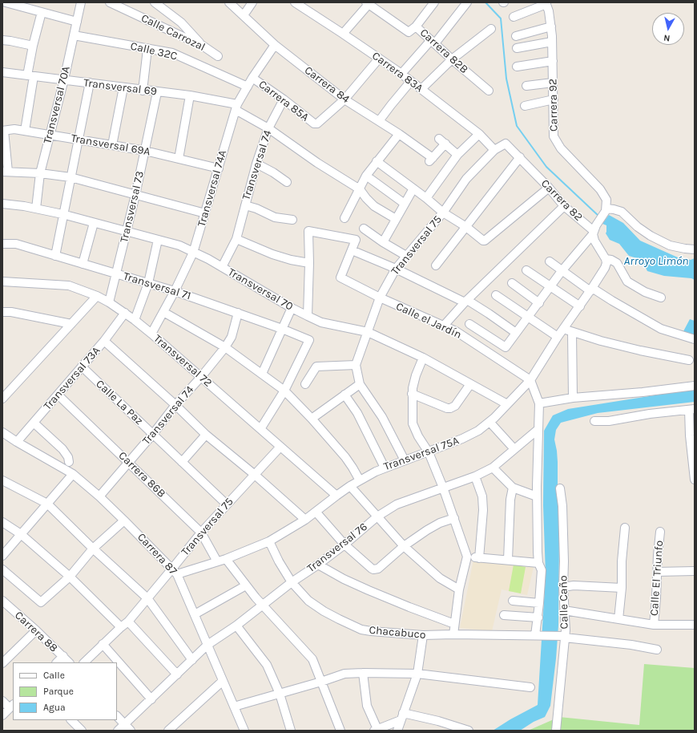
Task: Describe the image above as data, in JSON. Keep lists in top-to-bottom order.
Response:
{
  "streets": {
    "street": [
      "Calle Carrozal",
      "Calle 32C",
      "Carrera 82B",
      "Carrera 83A",
      "Carrera 84",
      "Transversal 69",
      "Carrera 85A",
      "Transversal 70A",
      "Carrera 92",
      "Transversal 69A",
      "Transversal 74",
      "Transversal 74A",
      "Carrera 82",
      "Transversal 73",
      "Transversal 75",
      "Transversal 71",
      "Transversal 70",
      "Calle el Jardín",
      "Transversal 72",
      "Transversal 73A",
      "Calle La Paz",
      "Transversal 75A",
      "Carrera 86B",
      "Transversal 76",
      "Carrera 87",
      "Calle El Triunfo",
      "Calle Caño",
      "Carrera 88",
      "Chacabuco"
    ]
  },
  "crossings": [
    ["Calle 32C", "Transversal 70A"],
    ["Calle 32C", "Transversal 74A"],
    ["Carrera 83A", "Transversal 75"],
    ["Carrera 84", "Carrera 85A"],
    ["Carrera 84", "Transversal 74A"],
    ["Transversal 69", "Transversal 70A"],
    ["Transversal 69", "Transversal 74"],
    ["Transversal 69", "Transversal 74A"],
    ["Transversal 69", "Transversal 73"],
    ["Carrera 85A", "Transversal 74"],
    ["Carrera 85A", "Transversal 74A"],
    ["Transversal 70A", "Transversal 69A"],
    ["Transversal 70A", "Transversal 70"],
    ["Transversal 69A", "Transversal 74A"],
    ["Transversal 69A", "Transversal 73"],
    ["Transversal 74", "Transversal 71"],
    ["Transversal 74", "Transversal 70"],
    ["Transversal 74", "Transversal 72"],
    ["Transversal 74", "Calle La Paz"],
    ["Transversal 74", "Carrera 86B"],
    ["Transversal 74", "Carrera 87"],
    ["Transversal 74A", "Transversal 71"],
    ["Transversal 74A", "Transversal 70"],
    ["Transversal 74A", "Transversal 72"],
    ["Carrera 82", "Transversal 75"],
    ["Carrera 82", "Transversal 75A"],
    ["Transversal 73", "Transversal 71"],
    ["Transversal 73", "Transversal 70"],
    ["Transversal 73", "Transversal 72"],
    ["Transversal 75", "Transversal 70"],
    ["Transversal 75", "Calle el Jardín"],
    ["Transversal 75", "Transversal 72"],
    ["Transversal 75", "Calle La Paz"],
    ["Transversal 75", "Transversal 75A"],
    ["Transversal 75", "Carrera 86B"],
    ["Transversal 75", "Carrera 87"],
    ["Transversal 70", "Transversal 75A"],
    ["Calle el Jardín", "Transversal 75A"],
    ["Transversal 72", "Transversal 73A"],
    ["Transversal 72", "Transversal 75A"],
    ["Transversal 73A", "Calle La Paz"],
    ["Transversal 73A", "Carrera 86B"],
    ["Transversal 73A", "Carrera 87"],
    ["Transversal 75A", "Carrera 86B"],
    ["Transversal 75A", "Carrera 87"],
    ["Transversal 75A", "Chacabuco"],
    ["Transversal 76", "Carrera 87"],
    ["Transversal 76", "Chacabuco"],
    ["Calle Caño", "Chacabuco"]
  ],
  "water": ["Arroyo Limón"],
  "legend": ["Calle", "Parque", "Agua"],
  "north": "bottom"
}
